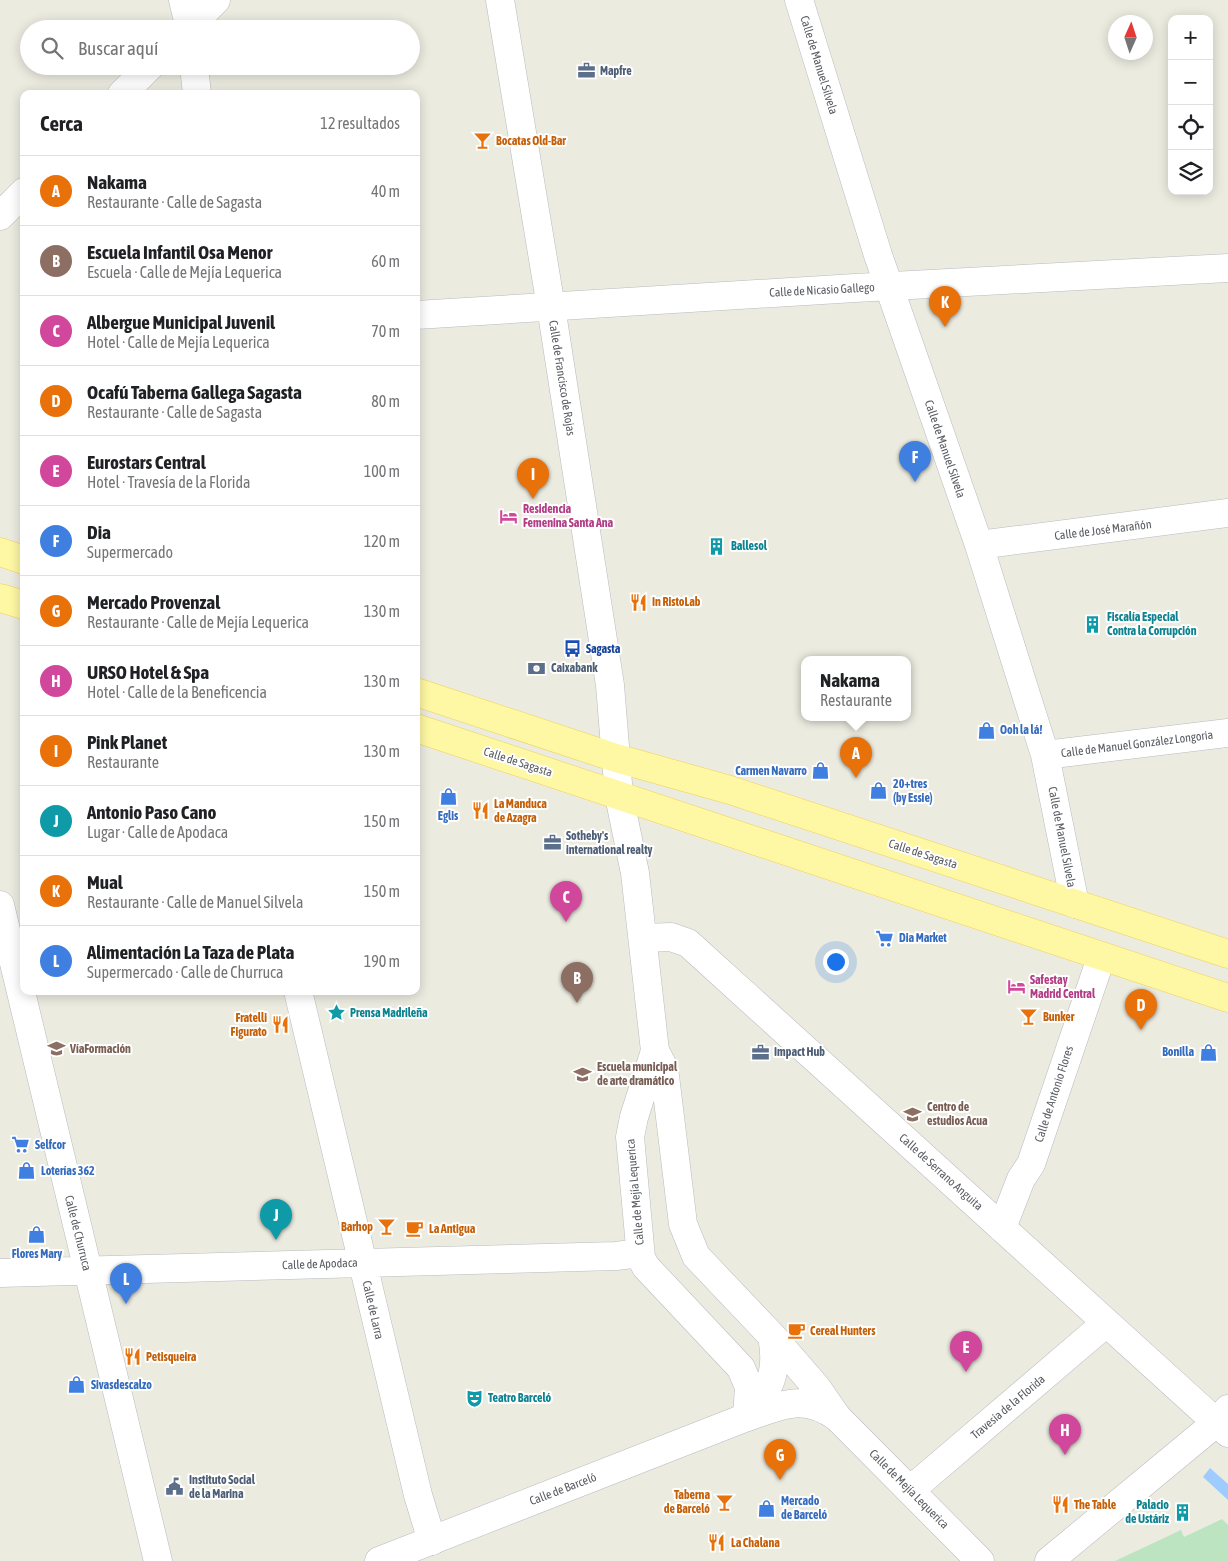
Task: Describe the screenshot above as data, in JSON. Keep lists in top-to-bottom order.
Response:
{
  "streets": {
    "main road": ["Calle de Sagasta"],
    "street": [
      "Calle de Manuel Silvela",
      "Calle de Nicasio Gallego",
      "Calle de Francisco de Rojas",
      "Calle de José Marañón",
      "Calle de Manuel González Longoria",
      "Calle de Antonio Flores",
      "Calle de Serrano Anguita",
      "Calle de Mejía Lequerica",
      "Calle de Churruca",
      "Calle de Apodaca",
      "Calle de Larra",
      "Travesía de la Florida",
      "Calle de Barceló"
    ]
  },
  "crossings": [
    ["Calle de Manuel Silvela", "Calle de Nicasio Gallego"],
    ["Calle de Manuel Silvela", "Calle de José Marañón"],
    ["Calle de Manuel Silvela", "Calle de Manuel González Longoria"],
    ["Calle de Manuel Silvela", "Calle de Sagasta"],
    ["Calle de Nicasio Gallego", "Calle de Francisco de Rojas"],
    ["Calle de Francisco de Rojas", "Calle de Sagasta"],
    ["Calle de Sagasta", "Calle de Antonio Flores"],
    ["Calle de Sagasta", "Calle de Mejía Lequerica"],
    ["Calle de Antonio Flores", "Calle de Serrano Anguita"],
    ["Calle de Serrano Anguita", "Calle de Mejía Lequerica"],
    ["Calle de Serrano Anguita", "Travesía de la Florida"],
    ["Calle de Mejía Lequerica", "Calle de Apodaca"],
    ["Calle de Mejía Lequerica", "Travesía de la Florida"],
    ["Calle de Mejía Lequerica", "Calle de Barceló"],
    ["Calle de Churruca", "Calle de Apodaca"],
    ["Calle de Apodaca", "Calle de Larra"],
    ["Calle de Larra", "Calle de Barceló"]
  ],
  "places": {
    "office": ["Mapfre", "Sotheby's international realty", "Impact Hub"],
    "bar": [
      "Bocatas Old-Bar",
      "Bunker",
      "Barhop",
      "Taberna de Barceló"
    ],
    "hotel": ["Residencia Femenina Santa Ana", "Safestay Madrid Central"],
    "building": ["Ballesol", "Fiscalía Especial Contra la Corrupción", "Palacio de Ustáriz"],
    "restaurant": [
      "In RistoLab",
      "La Manduca de Azagra",
      "Fratelli Figurato",
      "Petisqueira",
      "The Table",
      "La Chalana"
    ],
    "bus stop": ["Sagasta"],
    "bank": ["Caixabank"],
    "shop": [
      "Ooh la lá!",
      "Carmen Navarro",
      "20+tres (by Essie)",
      "Eglis",
      "Bonilla",
      "Loterías 362",
      "Flores Mary",
      "Sivasdescalzo",
      "Mercado de Barceló"
    ],
    "supermarket": ["Dia Market", "Selfcor"],
    "place": ["Prensa Madrileña"],
    "school or university": ["VíaFormación", "Escuela municipal de arte dramático", "Centro de estudios Acua"],
    "cafe": ["La Antigua", "Cereal Hunters"],
    "theatre": ["Teatro Barceló"],
    "public building": ["Instituto Social de la Marina"]
  },
  "north": "top",
  "page": {
    "map_buttons": ["+", "−"],
    "search": "Buscar aquí",
    "heading": ["Cerca", "12 resultados"],
    "list": [
      {
        "mark": "A",
        "name": "Nakama",
        "note": "Restaurante · Calle de Sagasta",
        "value": "40 m"
      },
      {
        "mark": "B",
        "name": "Escuela Infantil Osa Menor",
        "note": "Escuela · Calle de Mejía Lequerica",
        "value": "60 m"
      },
      {
        "mark": "C",
        "name": "Albergue Municipal Juvenil",
        "note": "Hotel · Calle de Mejía Lequerica",
        "value": "70 m"
      },
      {
        "mark": "D",
        "name": "Ocafú Taberna Gallega Sagasta",
        "note": "Restaurante · Calle de Sagasta",
        "value": "80 m"
      },
      {
        "mark": "E",
        "name": "Eurostars Central",
        "note": "Hotel · Travesía de la Florida",
        "value": "100 m"
      },
      {
        "mark": "F",
        "name": "Dia",
        "note": "Supermercado",
        "value": "120 m"
      },
      {
        "mark": "G",
        "name": "Mercado Provenzal",
        "note": "Restaurante · Calle de Mejía Lequerica",
        "value": "130 m"
      },
      {
        "mark": "H",
        "name": "URSO Hotel & Spa",
        "note": "Hotel · Calle de la Beneficencia",
        "value": "130 m"
      },
      {
        "mark": "I",
        "name": "Pink Planet",
        "note": "Restaurante",
        "value": "130 m"
      },
      {
        "mark": "J",
        "name": "Antonio Paso Cano",
        "note": "Lugar · Calle de Apodaca",
        "value": "150 m"
      },
      {
        "mark": "K",
        "name": "Mual",
        "note": "Restaurante · Calle de Manuel Silvela",
        "value": "150 m"
      },
      {
        "mark": "L",
        "name": "Alimentación La Taza de Plata",
        "note": "Supermercado · Calle de Churruca",
        "value": "190 m"
      }
    ],
    "pins": [
      "K",
      "F",
      "I",
      "A",
      "C",
      "B",
      "D",
      "J",
      "L",
      "E",
      "H",
      "G"
    ],
    "popup": ["Nakama", "Restaurante"]
  }
}
